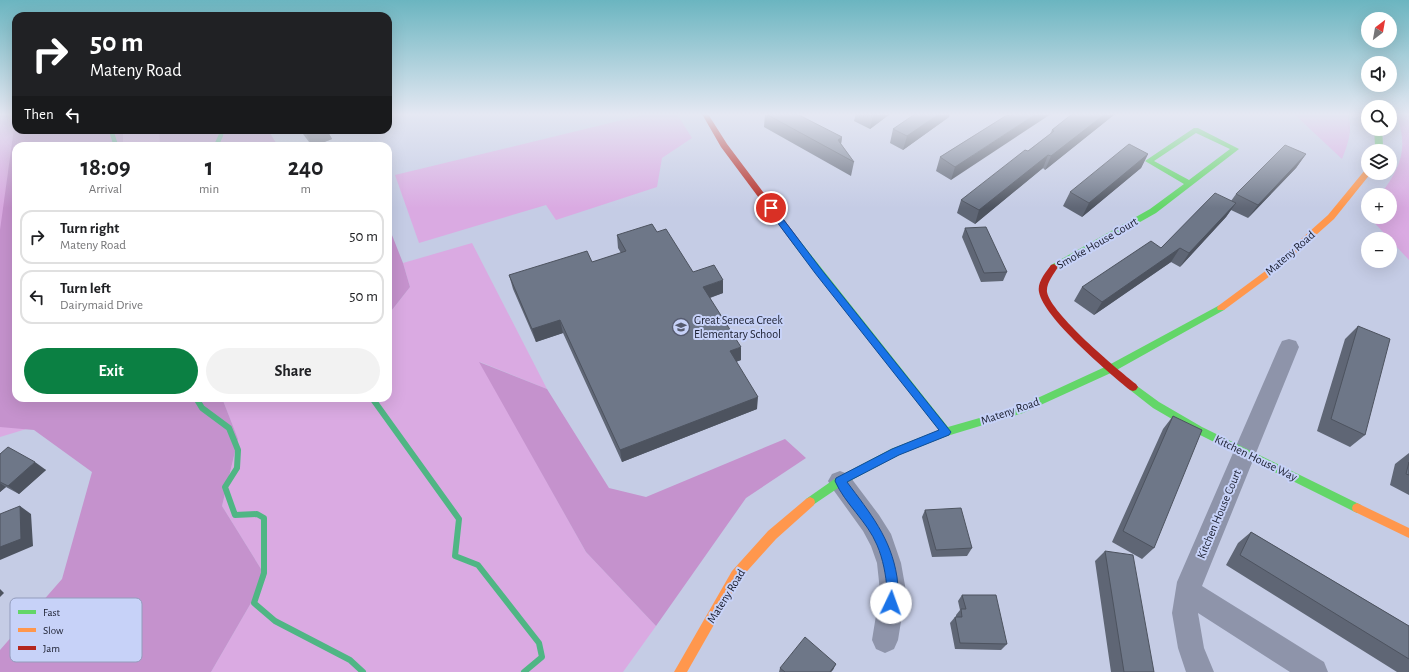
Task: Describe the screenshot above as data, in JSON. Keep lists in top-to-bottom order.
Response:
{
  "streets": {
    "street": [
      "Smoke House Court",
      "Mateny Road",
      "Kitchen House Way",
      "Kitchen House Court"
    ]
  },
  "crossings": [
    ["Smoke House Court", "Mateny Road"],
    ["Smoke House Court", "Kitchen House Way"],
    ["Mateny Road", "Kitchen House Way"],
    ["Kitchen House Way", "Kitchen House Court"]
  ],
  "places": {
    "school or university": ["Great Seneca Creek Elementary School"]
  },
  "legend": ["Fast", "Slow", "Jam"],
  "north": "top right",
  "page": {
    "map_buttons": ["+", "−"],
    "turn": ["50 m", "Mateny Road"],
    "then": "Then",
    "eta": [
      "18:09",
      "Arrival",
      "1",
      "min",
      "240",
      "m"
    ],
    "list": [
      {
        "name": "Turn right",
        "note": "Mateny Road",
        "value": "50 m"
      },
      {
        "name": "Turn left",
        "note": "Dairymaid Drive",
        "value": "50 m"
      }
    ],
    "buttons": ["Exit", "Share"]
  }
}
